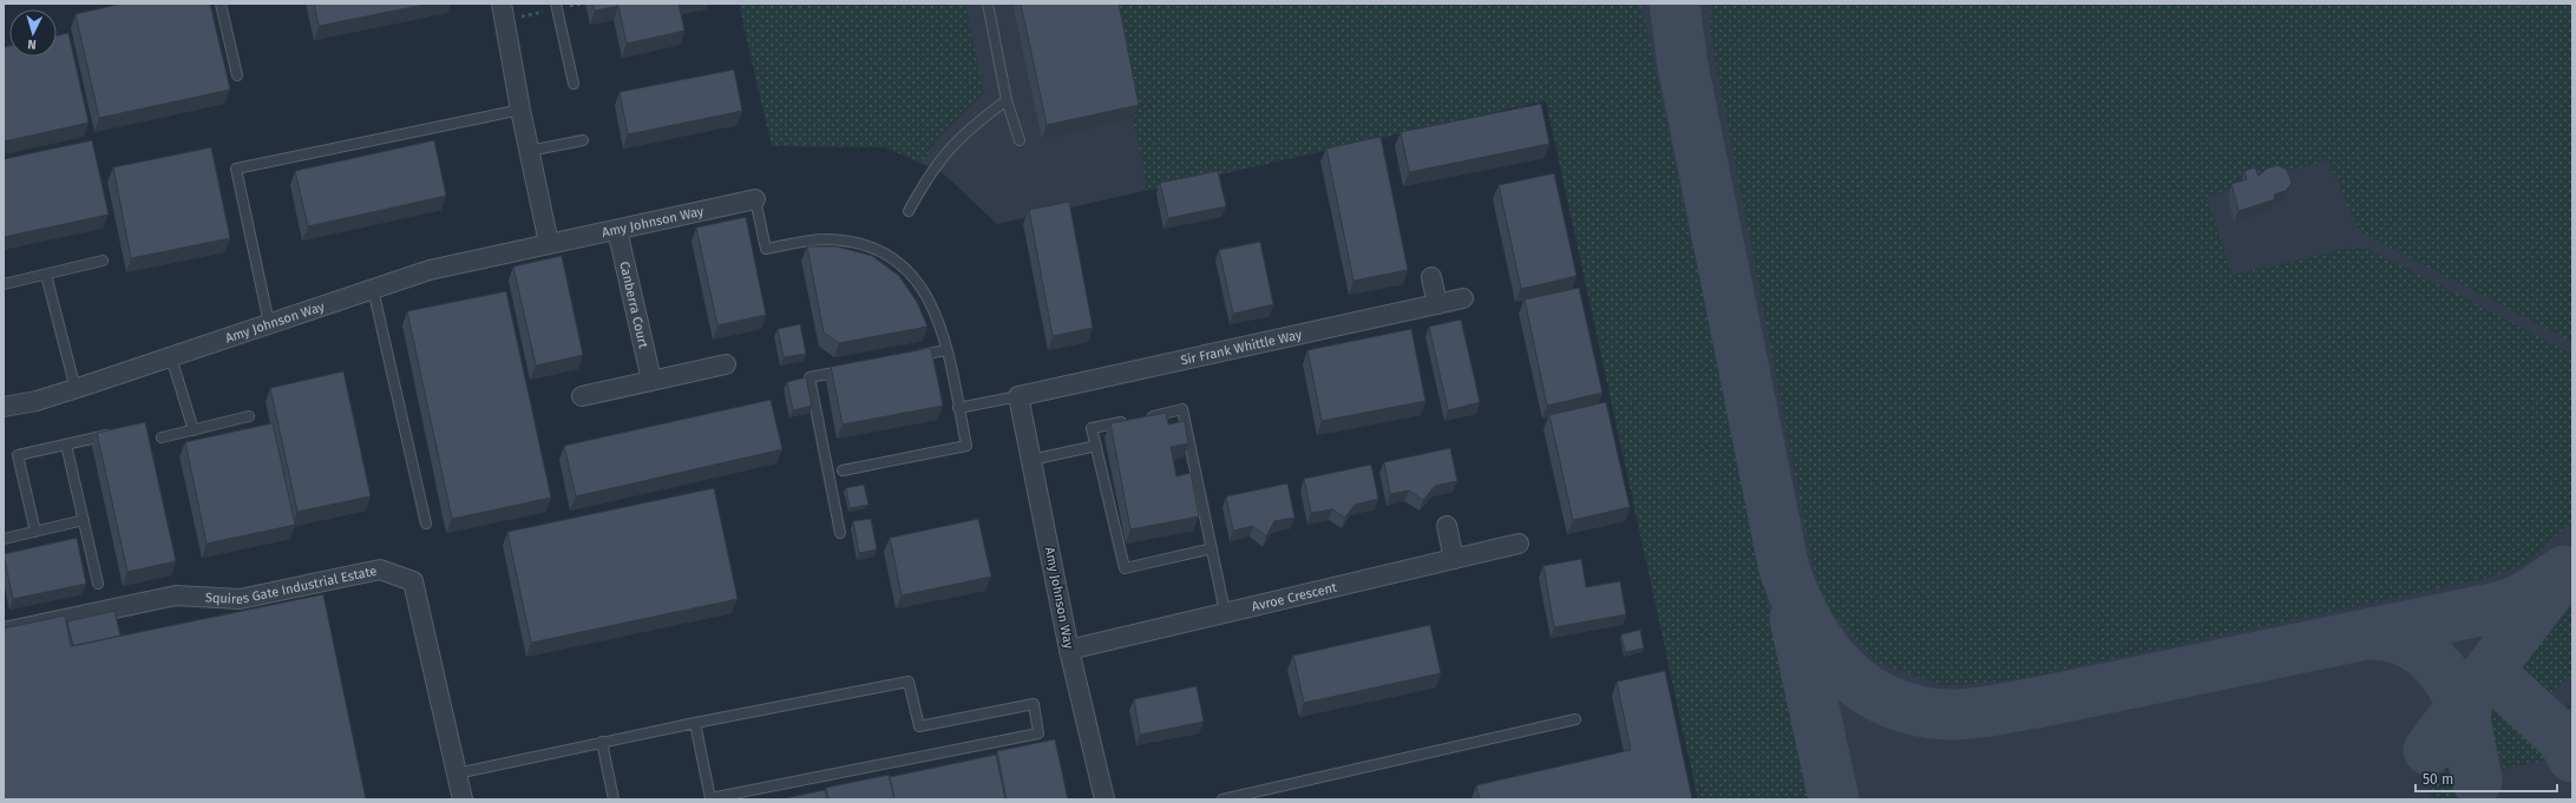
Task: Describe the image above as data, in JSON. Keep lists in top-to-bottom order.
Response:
{
  "streets": {
    "street": [
      "Amy Johnson Way",
      "Canberra Court",
      "Sir Frank Whittle Way",
      "Squires Gate Industrial Estate",
      "Avroe Crescent"
    ]
  },
  "crossings": [
    ["Amy Johnson Way", "Canberra Court"],
    ["Amy Johnson Way", "Sir Frank Whittle Way"],
    ["Amy Johnson Way", "Avroe Crescent"]
  ],
  "scale_bar": "50 m",
  "north": "bottom"
}
